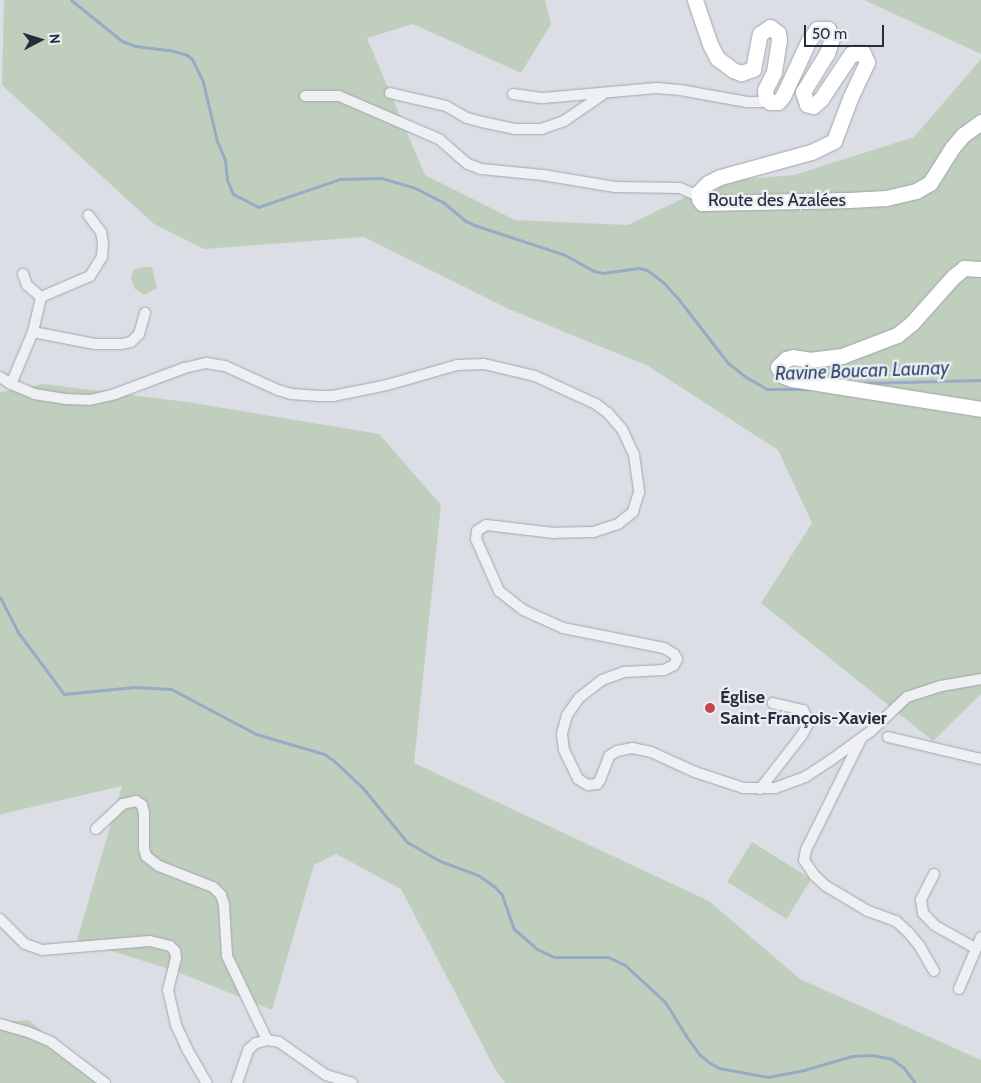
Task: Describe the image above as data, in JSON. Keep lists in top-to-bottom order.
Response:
{
  "streets": {
    "main road": ["Route des Azalées"]
  },
  "water": ["Ravine Boucan Launay"],
  "places": ["Église Saint-François-Xavier"],
  "scale_bar": "50 m",
  "north": "right"
}
